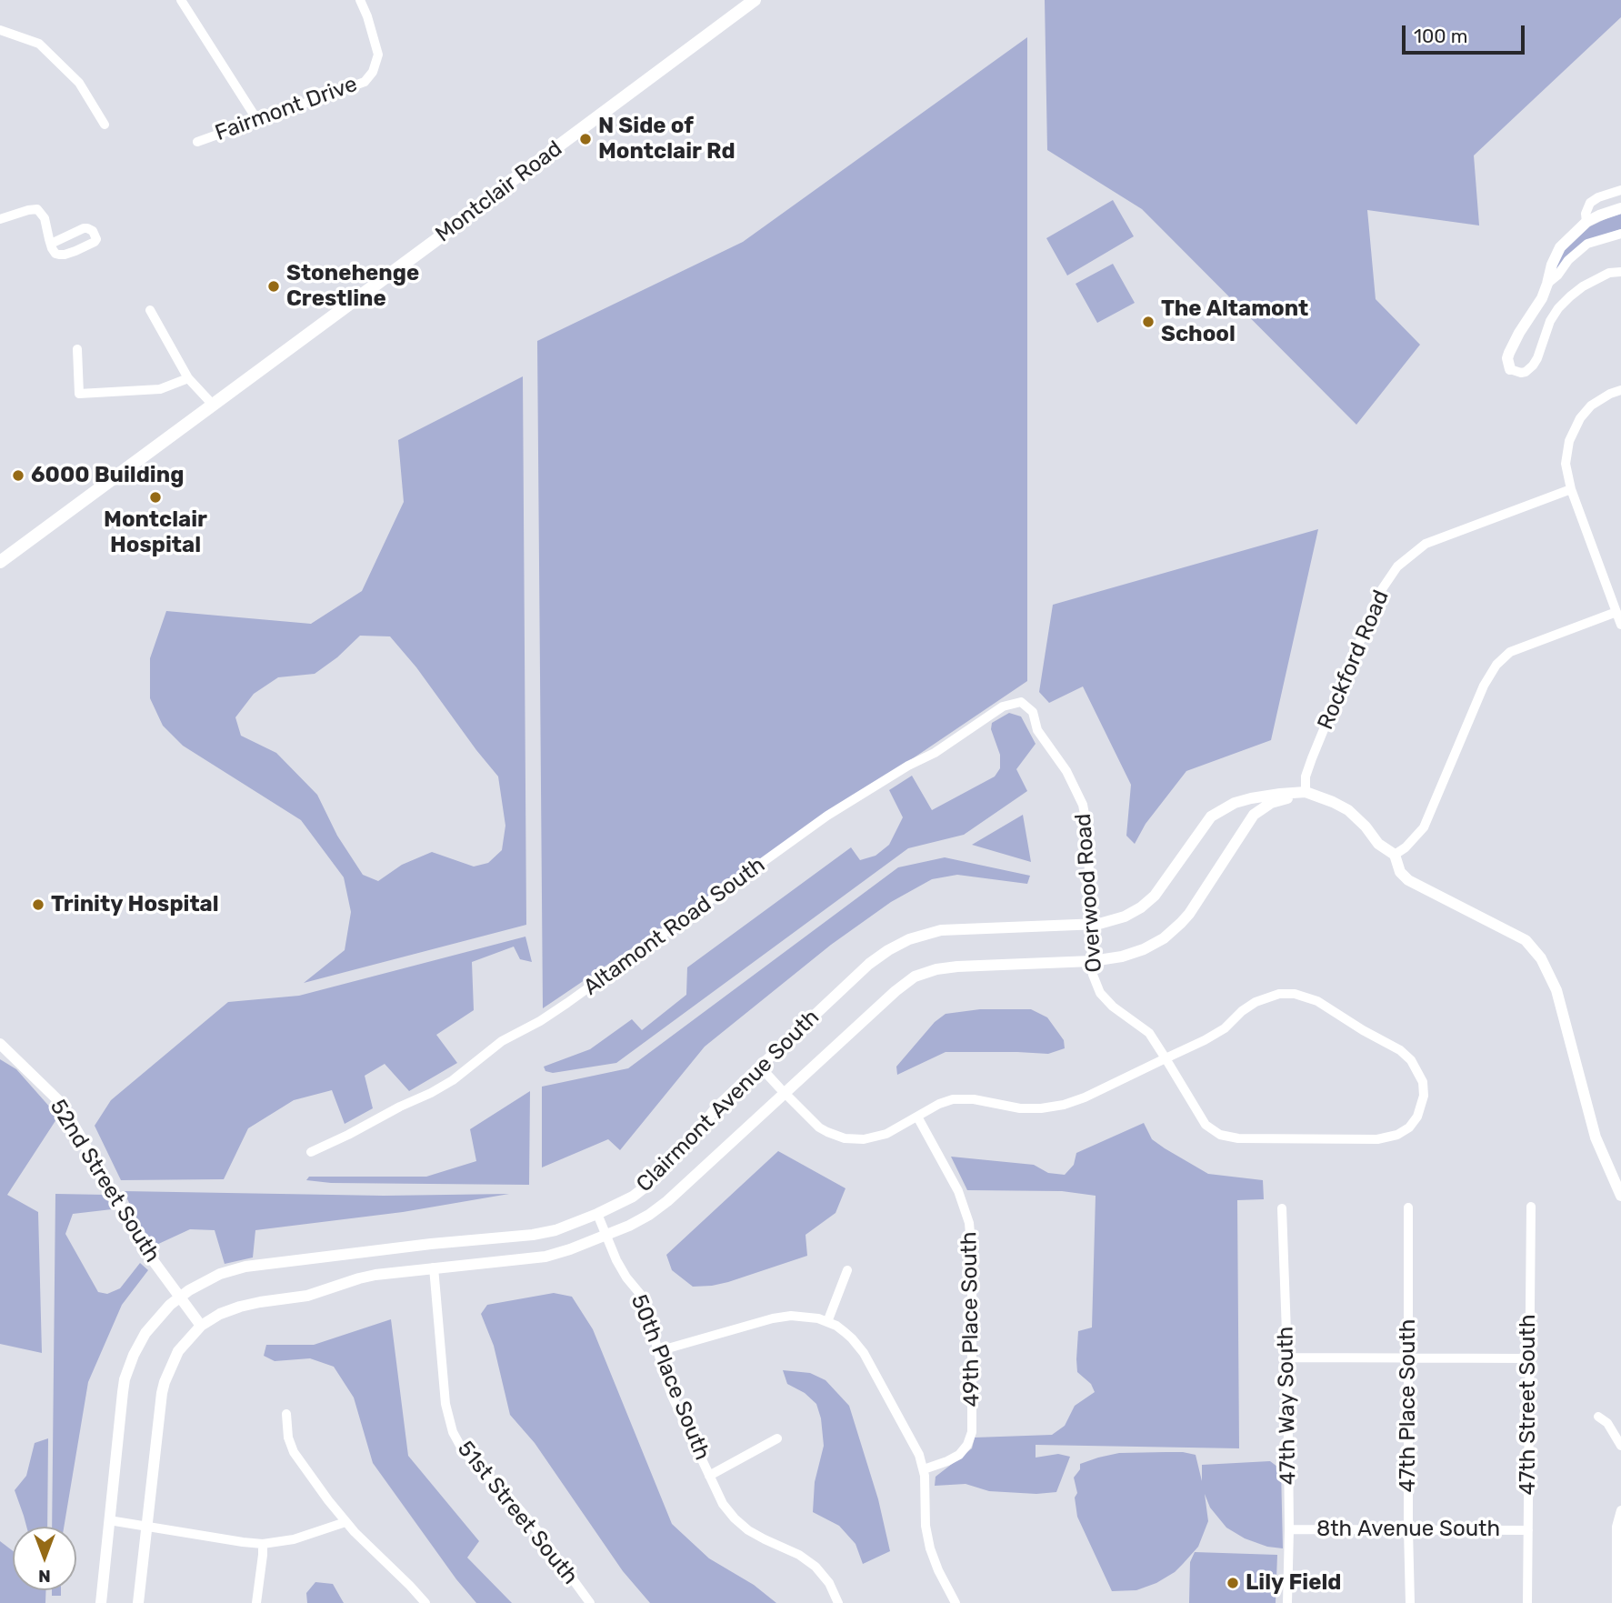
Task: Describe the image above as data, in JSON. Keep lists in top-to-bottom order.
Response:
{
  "streets": {
    "main road": ["Montclair Road"],
    "street": [
      "Fairmont Drive",
      "Rockford Road",
      "Overwood Road",
      "Altamont Road South",
      "Clairmont Avenue South",
      "52nd Street South",
      "49th Place South",
      "50th Place South",
      "47th Street South",
      "47th Way South",
      "47th Place South",
      "51st Street South",
      "8th Avenue South"
    ]
  },
  "crossings": [
    ["Rockford Road", "Clairmont Avenue South"],
    ["Overwood Road", "Altamont Road South"],
    ["Overwood Road", "Clairmont Avenue South"],
    ["Clairmont Avenue South", "52nd Street South"],
    ["Clairmont Avenue South", "50th Place South"],
    ["Clairmont Avenue South", "51st Street South"],
    ["47th Street South", "8th Avenue South"],
    ["47th Way South", "8th Avenue South"],
    ["47th Place South", "8th Avenue South"]
  ],
  "places": [
    "N Side of Montclair Rd",
    "Stonehenge Crestline",
    "The Altamont School",
    "6000 Building",
    "Montclair Hospital",
    "Trinity Hospital",
    "Lily Field"
  ],
  "scale_bar": "100 m",
  "north": "bottom"
}
